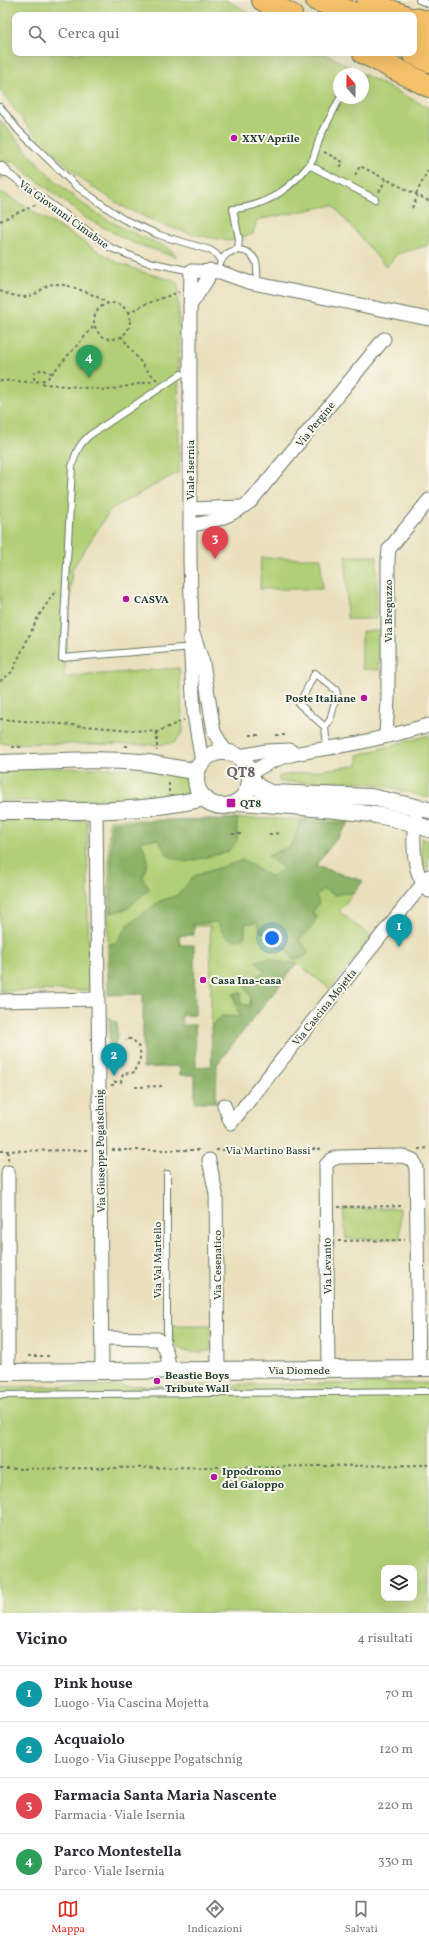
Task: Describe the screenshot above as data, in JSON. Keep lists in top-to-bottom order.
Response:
{
  "streets": {
    "street": [
      "Via Giovanni Cimabue",
      "Via Pergine",
      "Viale Isernia",
      "Via Breguzzo",
      "Via Cascina Mojetta",
      "Via Giuseppe Pogatschnig",
      "Via Cesenatico",
      "Via Levanto",
      "Via Diomede"
    ],
    "lane": ["Via Val Martello"],
    "path": ["Via Martino Bassi"]
  },
  "crossings": [
    ["Via Giovanni Cimabue", "Viale Isernia"],
    ["Via Pergine", "Viale Isernia"],
    ["Via Martino Bassi", "Via Cesenatico"],
    ["Via Martino Bassi", "Via Levanto"],
    ["Via Giuseppe Pogatschnig", "Via Diomede"],
    ["Via Cesenatico", "Via Diomede"],
    ["Via Levanto", "Via Diomede"]
  ],
  "districts": ["QT8"],
  "places": {
    "other": [
      "XXV Aprile",
      "CASVA",
      "Poste Italiane",
      "Casa Ina-casa",
      "Beastie Boys Tribute Wall",
      "Ippodromo del Galoppo"
    ],
    "transit": ["QT8"]
  },
  "north": "top",
  "page": {
    "search": "Cerca qui",
    "pins": [
      "4",
      "3",
      "1",
      "2"
    ],
    "heading": ["Vicino", "4 risultati"],
    "list": [
      {
        "mark": "1",
        "name": "Pink house",
        "note": "Luogo · Via Cascina Mojetta",
        "value": "70 m"
      },
      {
        "mark": "2",
        "name": "Acquaiolo",
        "note": "Luogo · Via Giuseppe Pogatschnig",
        "value": "120 m"
      },
      {
        "mark": "3",
        "name": "Farmacia Santa Maria Nascente",
        "note": "Farmacia · Viale Isernia",
        "value": "220 m"
      },
      {
        "mark": "4",
        "name": "Parco Montestella",
        "note": "Parco · Viale Isernia",
        "value": "330 m"
      }
    ],
    "nav": ["Mappa", "Indicazioni", "Salvati"]
  }
}
